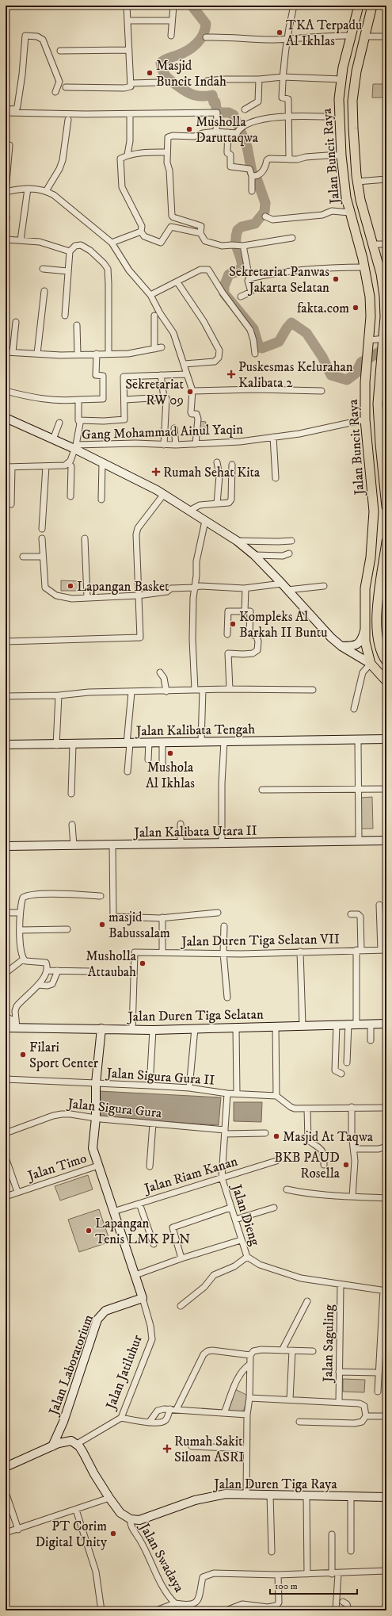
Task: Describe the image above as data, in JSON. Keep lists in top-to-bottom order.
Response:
{
  "streets": {
    "main road": ["Jalan Buncit Raya"],
    "street": [
      "Gang Mohammad Ainul Yaqin",
      "Jalan Kalibata Tengah",
      "Jalan Kalibata Utara II",
      "Jalan Duren Tiga Selatan VII",
      "Jalan Duren Tiga Selatan",
      "Jalan Sigura Gura II",
      "Jalan Sigura Gura",
      "Jalan Timo",
      "Jalan Riam Kanan",
      "Jalan Dieng",
      "Jalan Saguling",
      "Jalan Laboratorium",
      "Jalan Jatiluhur",
      "Jalan Duren Tiga Raya",
      "Jalan Swadaya"
    ]
  },
  "crossings": [
    ["Jalan Buncit Raya", "Gang Mohammad Ainul Yaqin"],
    ["Jalan Duren Tiga Selatan VII", "Jalan Duren Tiga Selatan"],
    ["Jalan Duren Tiga Selatan", "Jalan Jatiluhur"],
    ["Jalan Sigura Gura II", "Jalan Dieng"],
    ["Jalan Sigura Gura II", "Jalan Jatiluhur"],
    ["Jalan Sigura Gura", "Jalan Dieng"],
    ["Jalan Sigura Gura", "Jalan Jatiluhur"],
    ["Jalan Timo", "Jalan Jatiluhur"],
    ["Jalan Riam Kanan", "Jalan Dieng"],
    ["Jalan Riam Kanan", "Jalan Jatiluhur"],
    ["Jalan Dieng", "Jalan Saguling"],
    ["Jalan Laboratorium", "Jalan Jatiluhur"],
    ["Jalan Duren Tiga Raya", "Jalan Swadaya"]
  ],
  "places": {
    "other": [
      "TKA Terpadu Al Ikhlas",
      "Masjid Buncit Indah",
      "Musholla Daruttaqwa",
      "Sekretariat Panwas Jakarta Selatan",
      "fakta.com",
      "Sekretariat RW 09",
      "Lapangan Basket",
      "Kompleks Al Barkah II Buntu",
      "Mushola Al Ikhlas",
      "masjid Babussalam",
      "Musholla Attaubah",
      "Filari Sport Center",
      "Masjid At Taqwa",
      "BKB PAUD Rosella",
      "Lapangan Tenis LMK PLN",
      "PT Corim Digital Unity"
    ],
    "health": ["Puskesmas Kelurahan Kalibata 2", "Rumah Sehat Kita", "Rumah Sakit Siloam ASRI"]
  },
  "scale_bar": "100 m"
}
